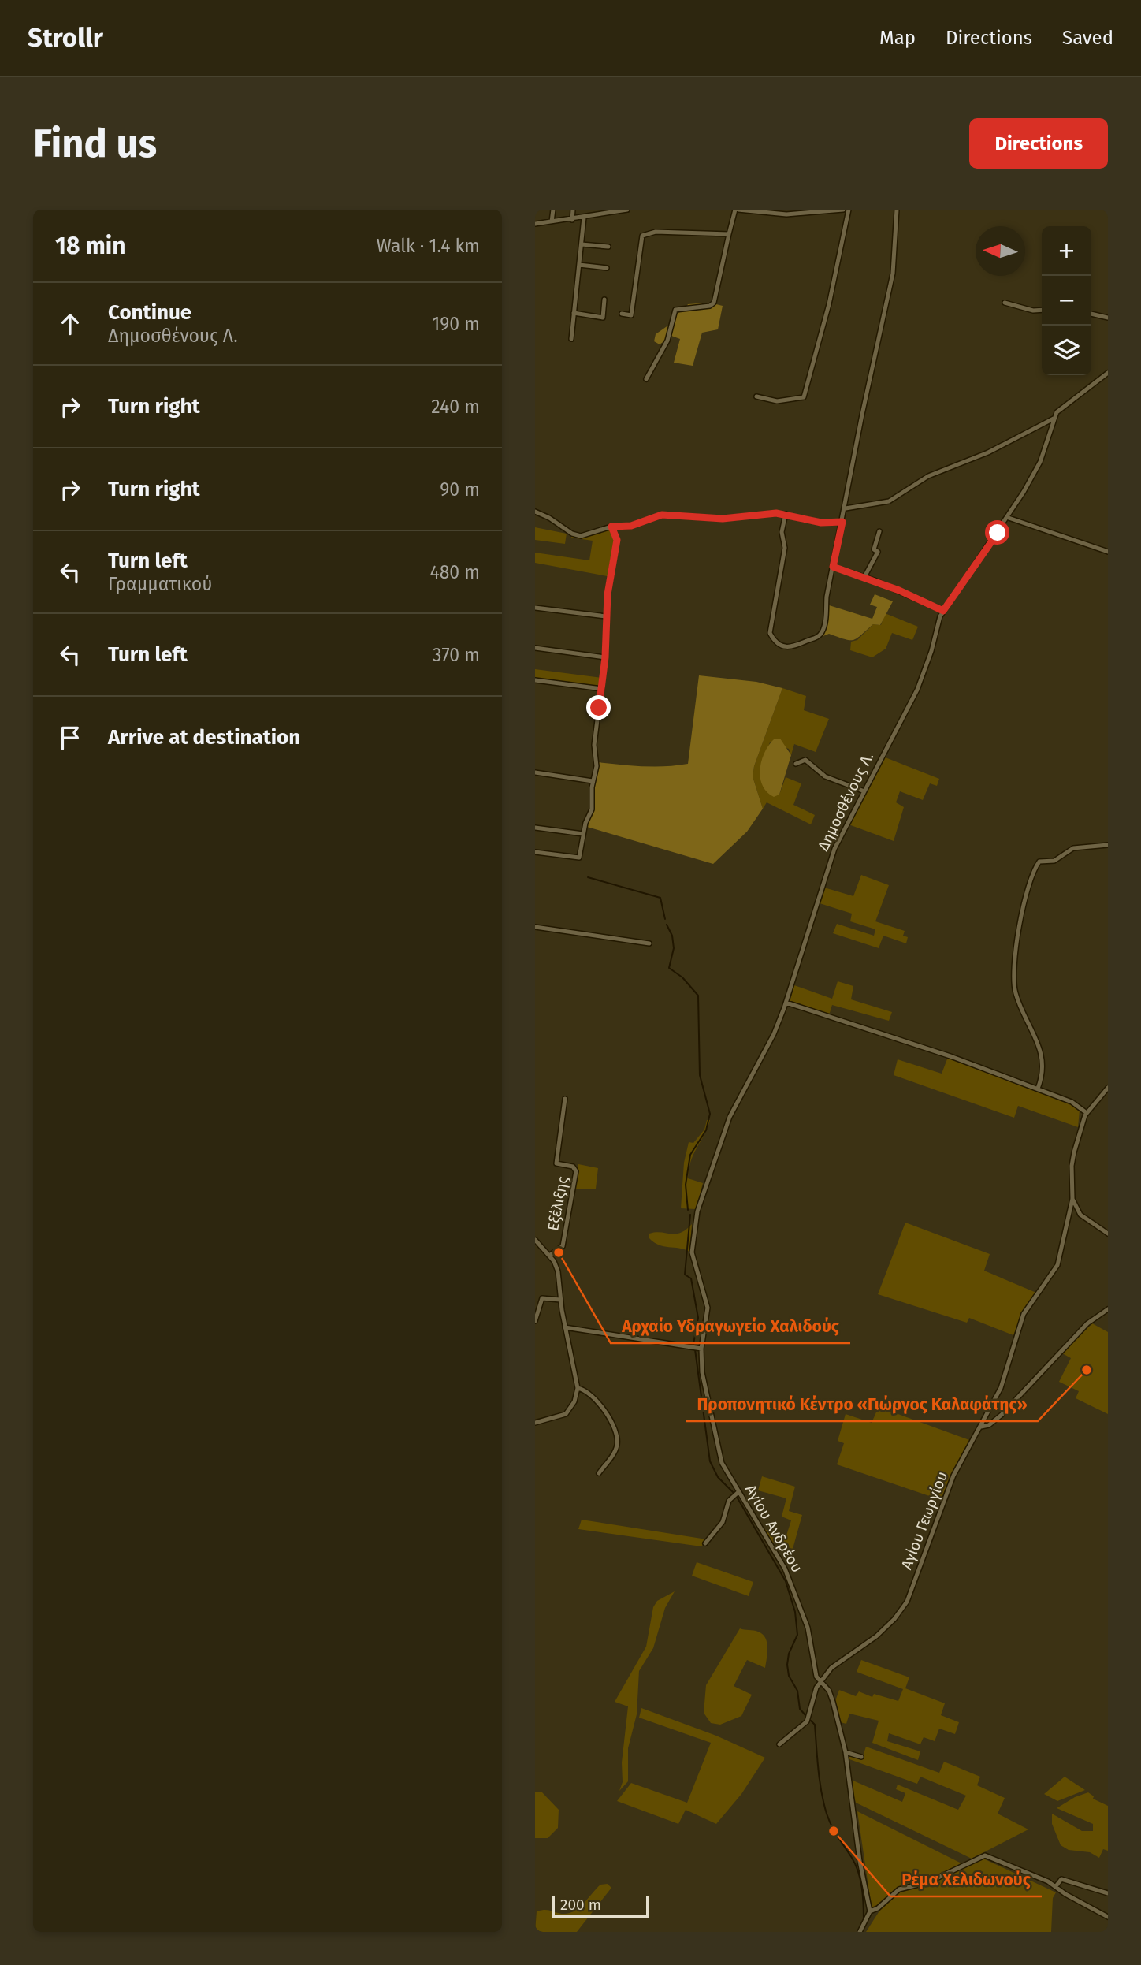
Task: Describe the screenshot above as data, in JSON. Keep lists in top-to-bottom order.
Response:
{
  "streets": {
    "street": [
      "Δημοσθένους Λ.",
      "Εξέλιξης",
      "Αγίου Γεωργίου",
      "Αγίου Ανδρέου"
    ]
  },
  "crossings": [
    ["Δημοσθένους Λ.", "Αγίου Ανδρέου"],
    ["Αγίου Γεωργίου", "Αγίου Ανδρέου"]
  ],
  "places": ["Αρχαίο Υδραγωγείο Χαλιδούς", "Προπονητικό Κέντρο «Γιώργος Καλαφάτης»", "Ρέμα Χελιδωνούς"],
  "scale_bar": "200 m",
  "north": "left",
  "page": {
    "header": "Strollr",
    "nav": ["Map", "Directions", "Saved"],
    "buttons": "Directions",
    "title": "Find us",
    "heading": ["18 min", "Walk · 1.4 km"],
    "map_buttons": ["+", "−"],
    "list": [
      ["Continue", "Δημοσθένους Λ.", "190 m"],
      ["Turn right", "240 m"],
      ["Turn right", "90 m"],
      ["Turn left", "Γραμματικού", "480 m"],
      ["Turn left", "370 m"],
      "Arrive at destination"
    ],
    "scale": "200 m"
  }
}
